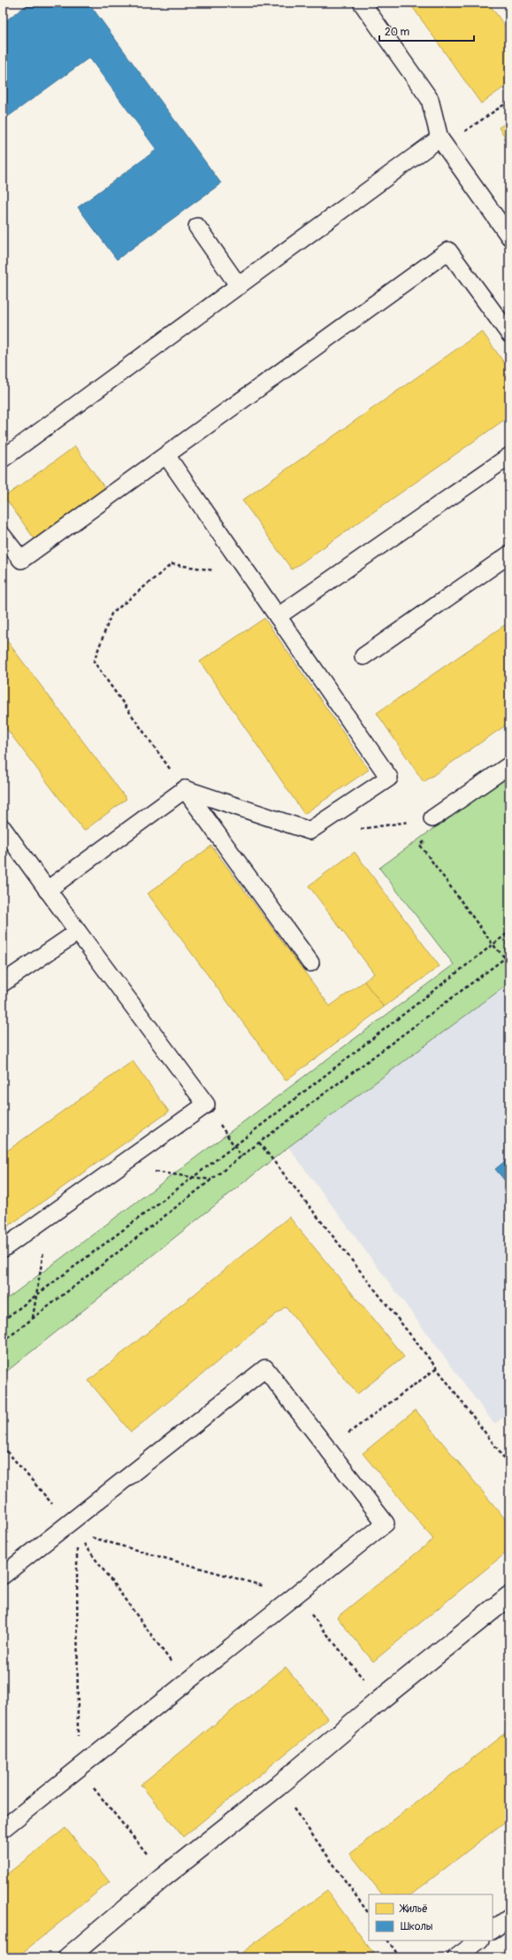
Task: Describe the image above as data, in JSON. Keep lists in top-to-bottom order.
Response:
{
  "legend": ["Жильё", "Школы"],
  "scale_bar": "20 m"
}
